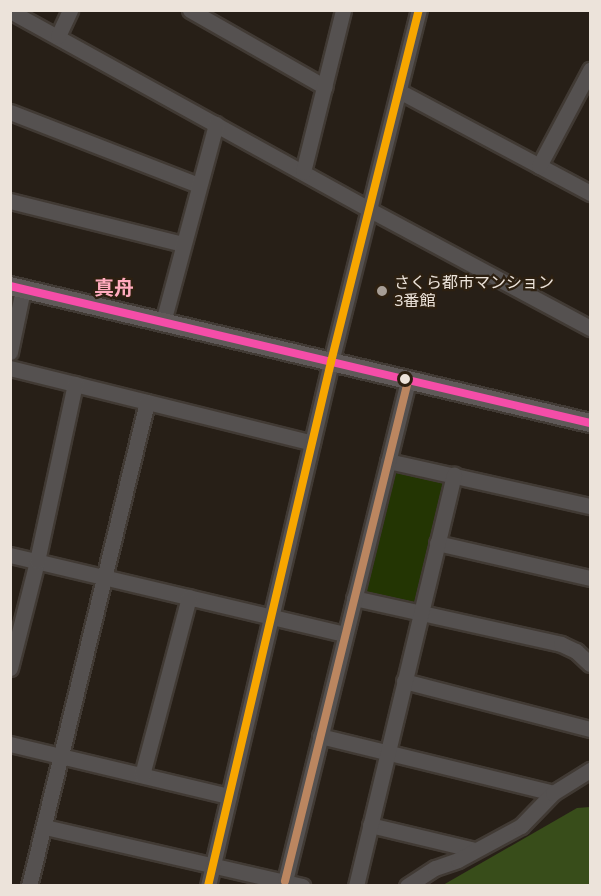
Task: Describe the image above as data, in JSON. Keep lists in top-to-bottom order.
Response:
{
  "districts": ["真舟"],
  "places": ["さくら都市マンション 3番館"]
}
